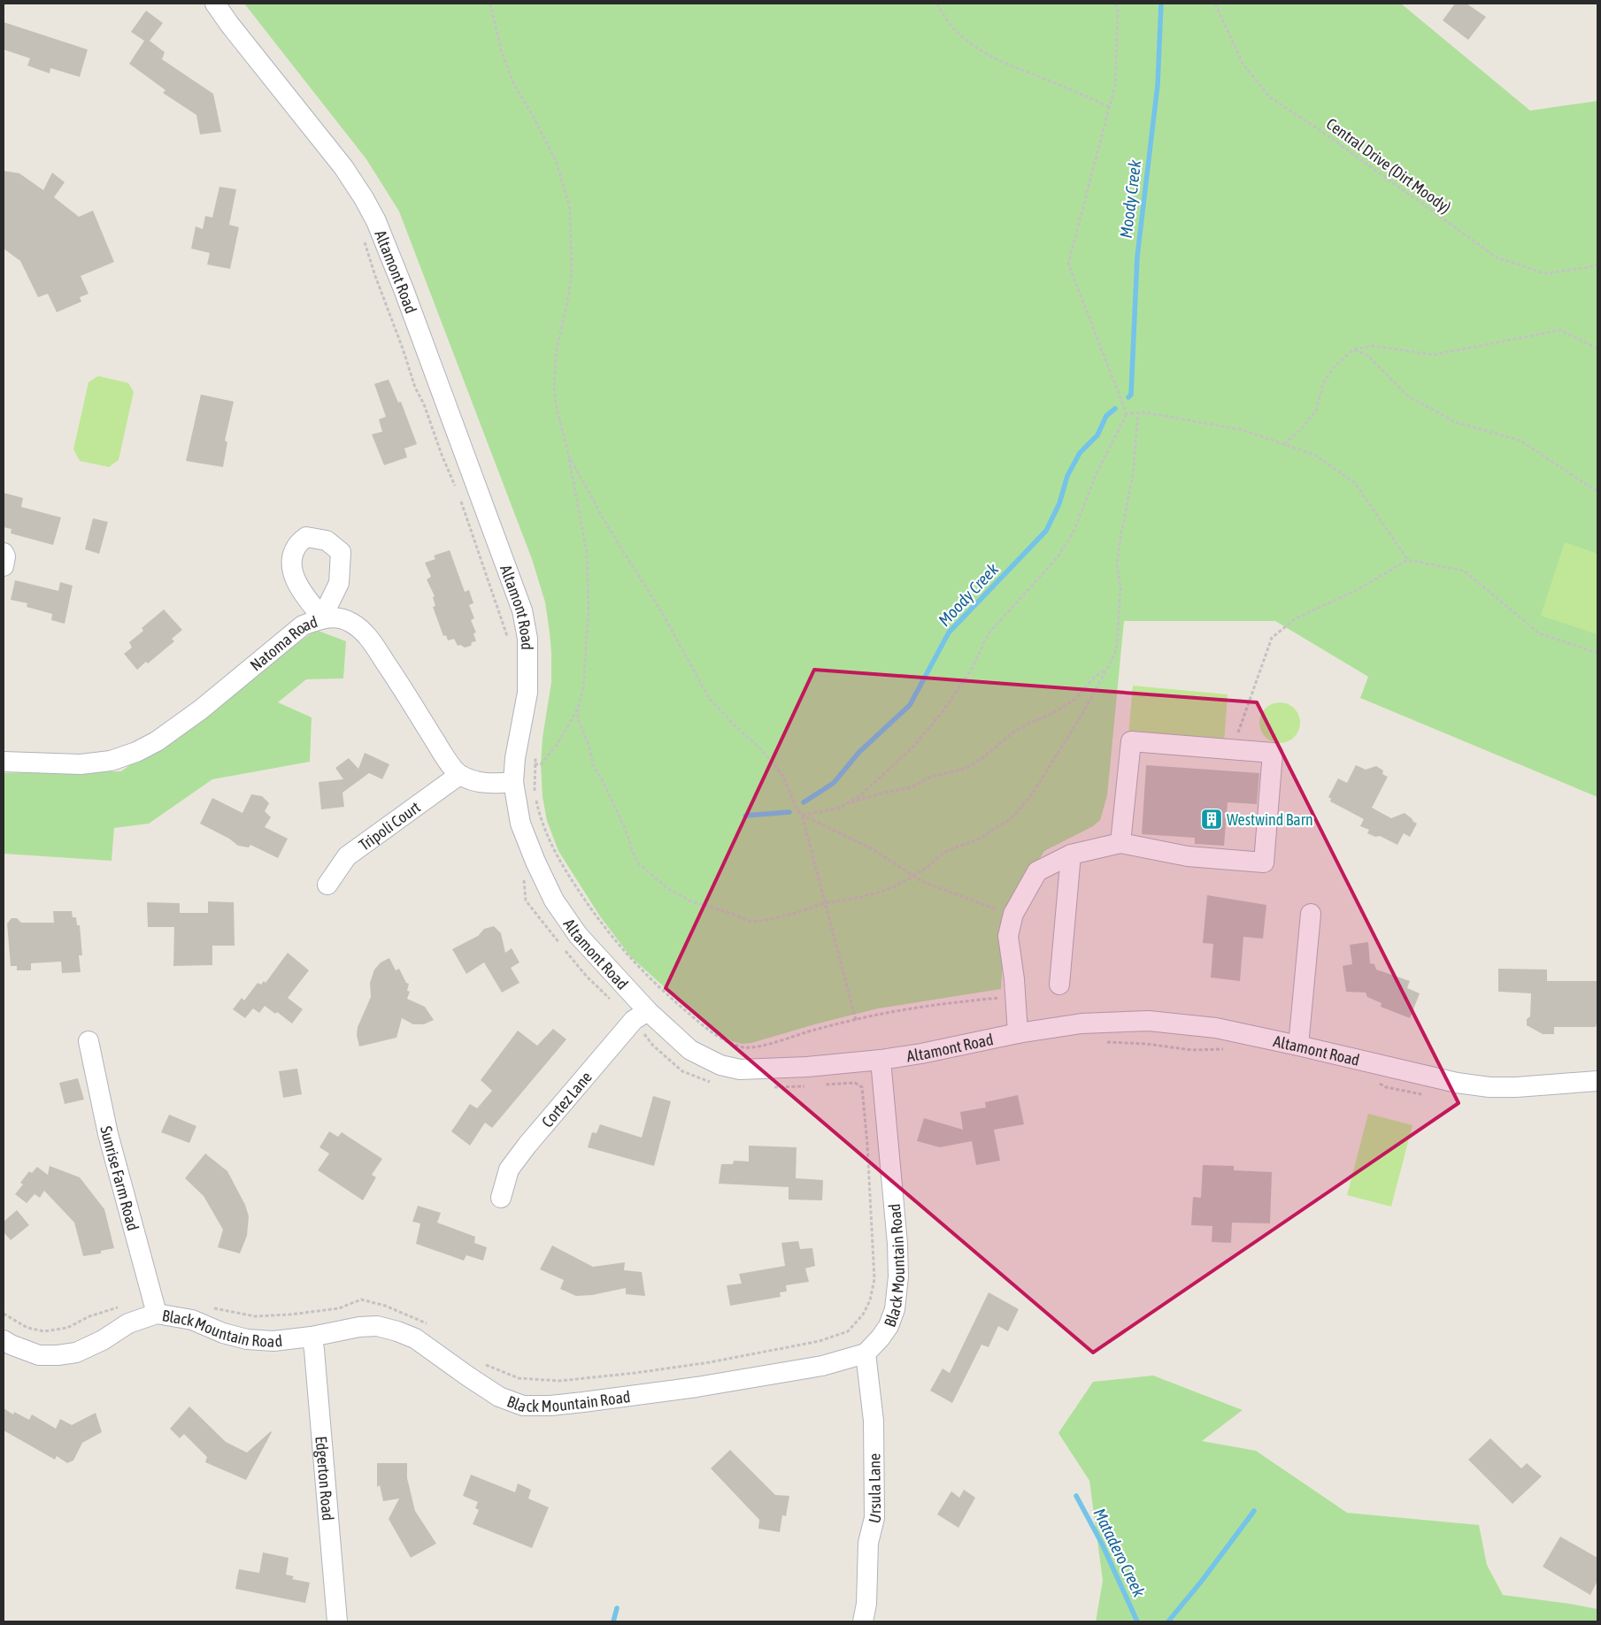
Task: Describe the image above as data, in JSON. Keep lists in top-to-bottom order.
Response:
{
  "streets": {
    "street": [
      "Altamont Road",
      "Natoma Road",
      "Tripoli Court",
      "Cortez Lane",
      "Sunrise Farm Road",
      "Black Mountain Road",
      "Edgerton Road",
      "Ursula Lane"
    ],
    "path": ["Central Drive (Dirt Moody)"]
  },
  "crossings": [
    ["Altamont Road", "Cortez Lane"],
    ["Altamont Road", "Black Mountain Road"],
    ["Natoma Road", "Tripoli Court"],
    ["Sunrise Farm Road", "Black Mountain Road"],
    ["Black Mountain Road", "Edgerton Road"],
    ["Black Mountain Road", "Ursula Lane"]
  ],
  "water": ["Moody Creek", "Matadero Creek"],
  "places": {
    "building": ["Westwind Barn"]
  }
}
